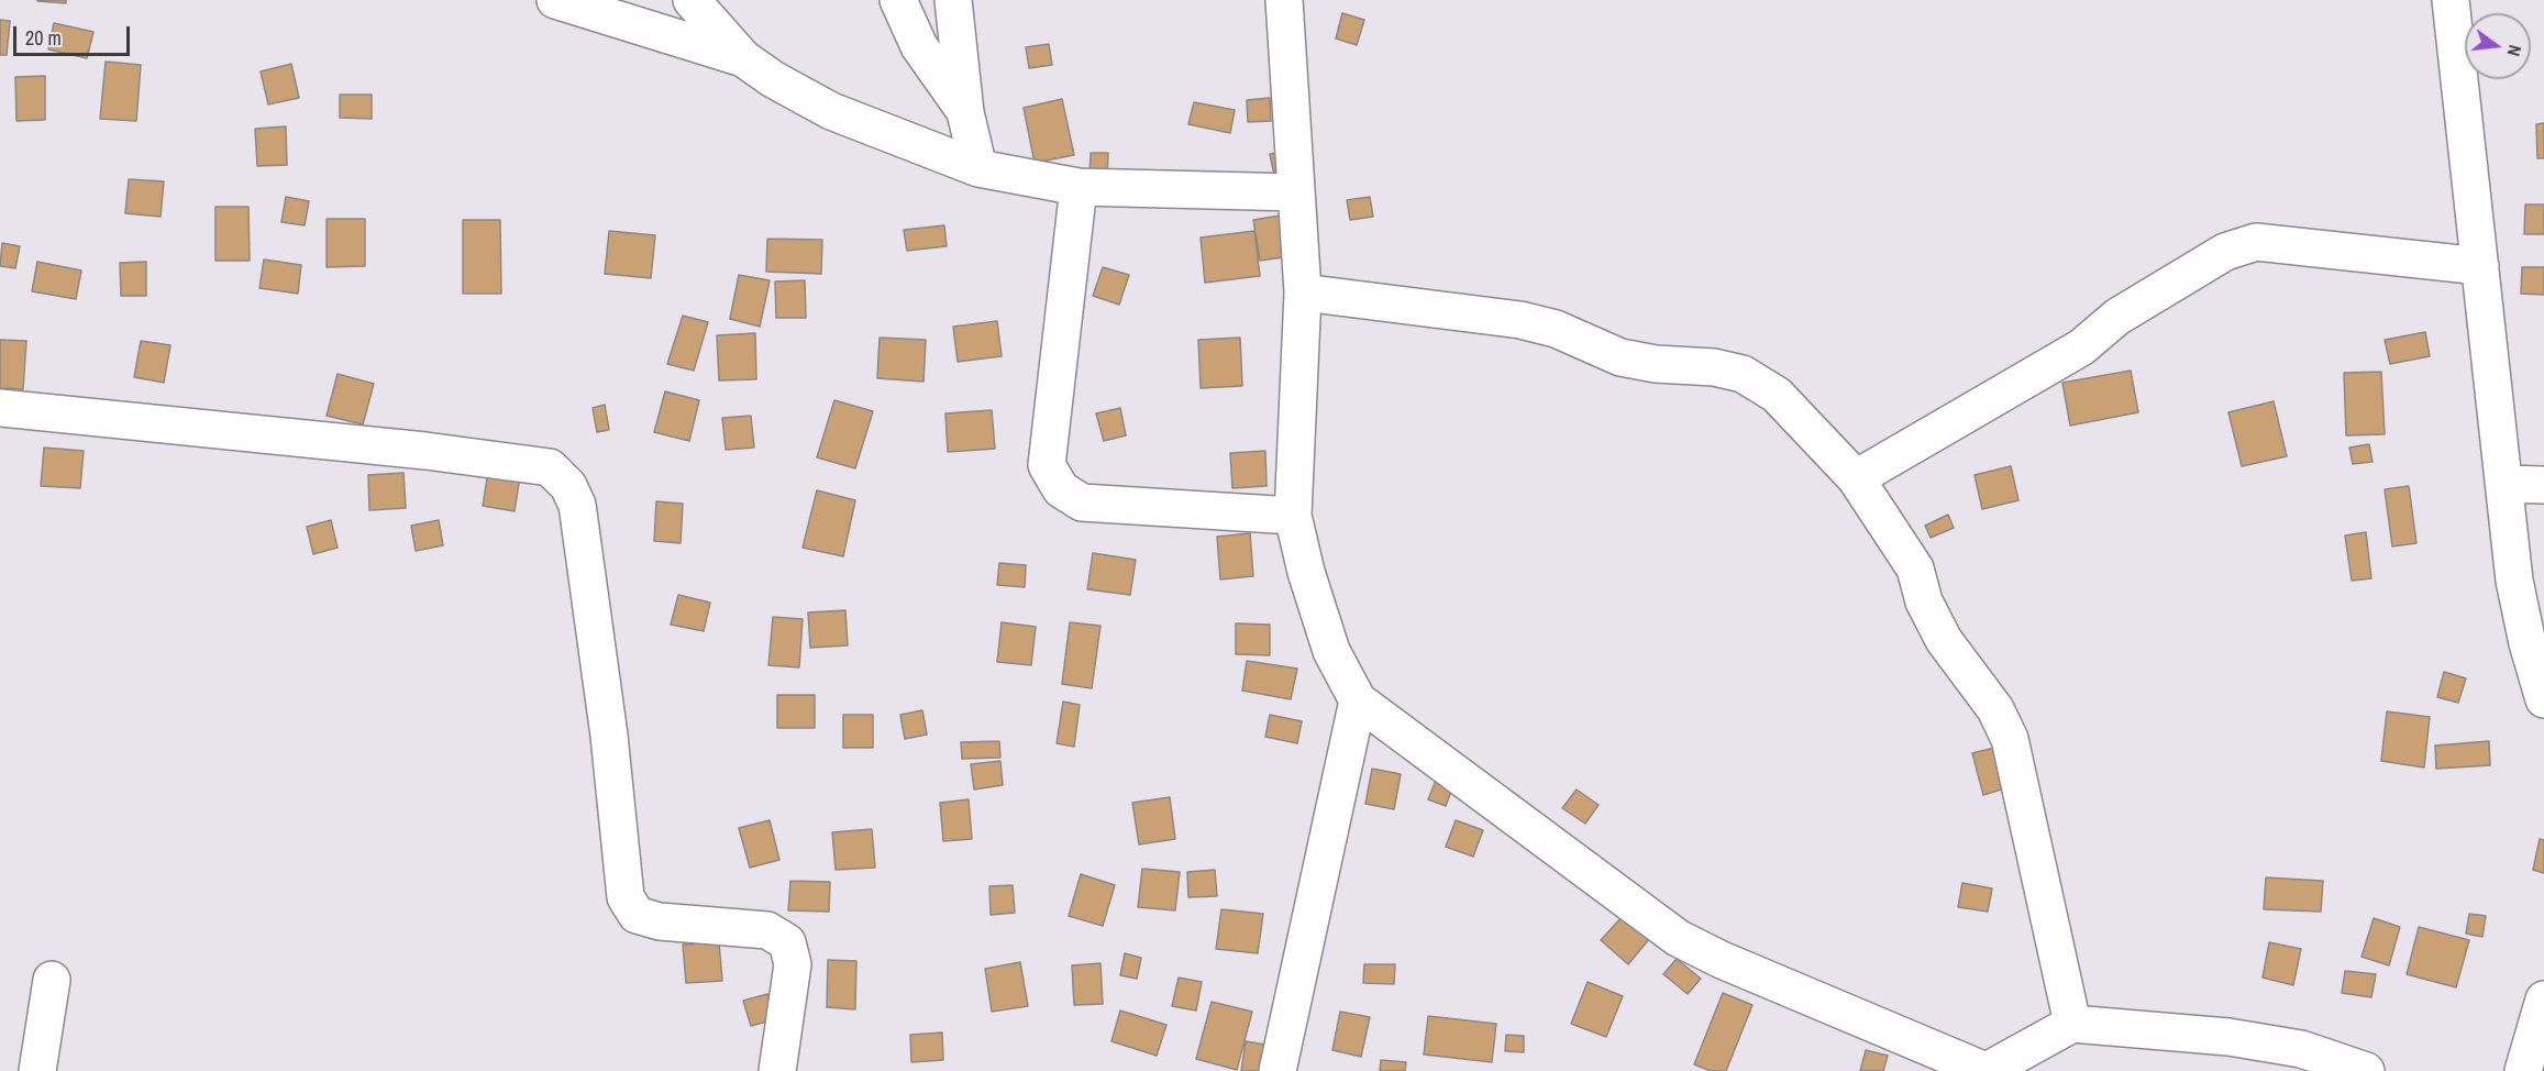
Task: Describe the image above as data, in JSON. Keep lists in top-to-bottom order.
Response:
{
  "scale_bar": "20 m",
  "north": "right"
}
